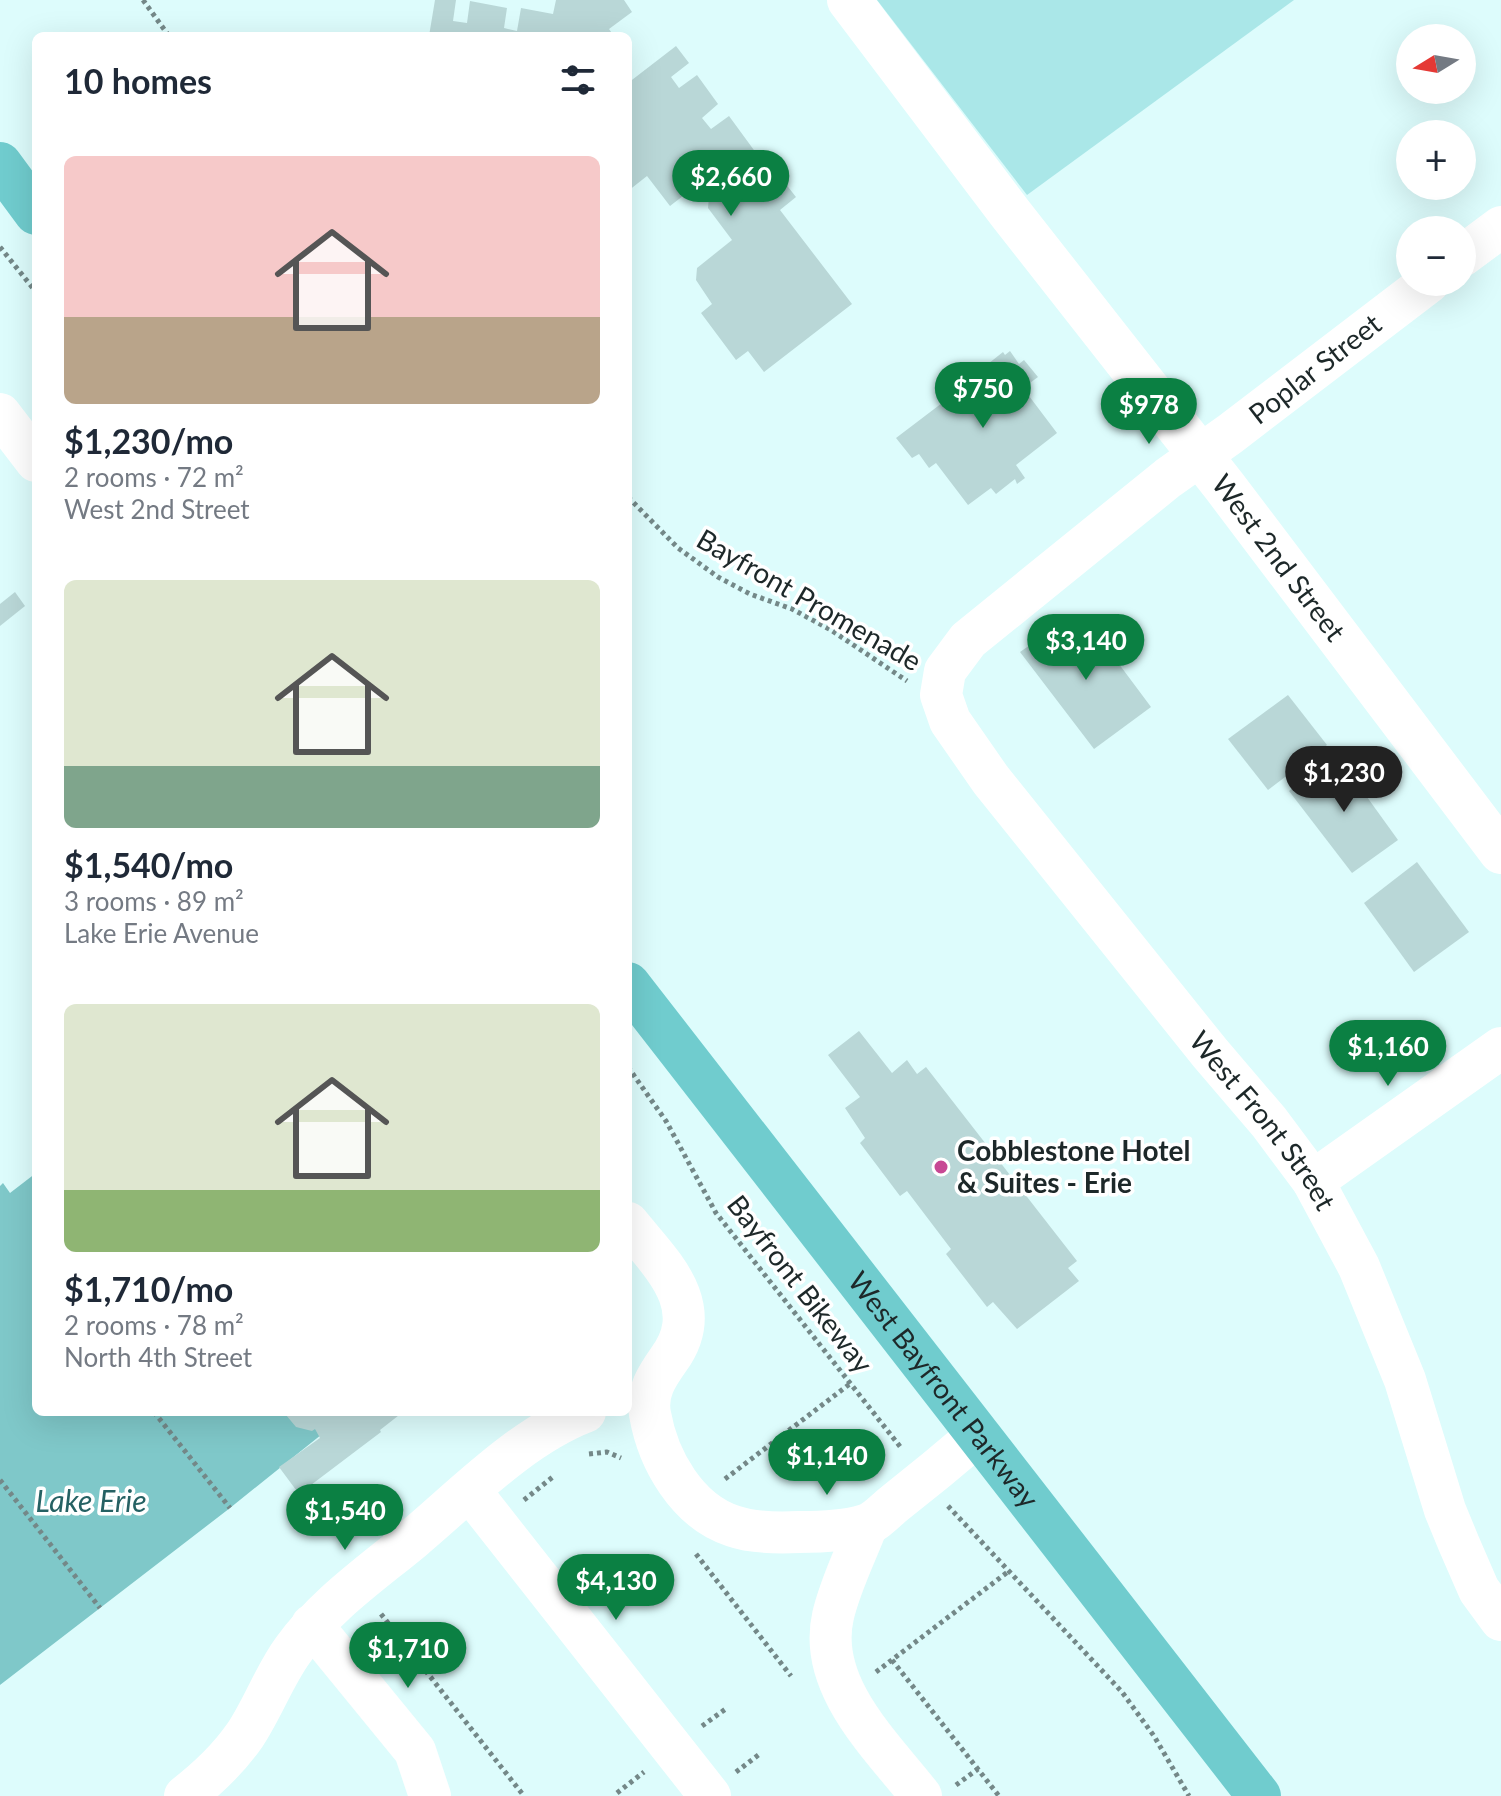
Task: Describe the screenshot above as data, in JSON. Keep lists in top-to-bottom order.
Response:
{
  "streets": {
    "highway": ["West Bayfront Parkway"],
    "street": ["Poplar Street", "West 2nd Street", "West Front Street"],
    "path": ["Bayfront Promenade", "Bayfront Bikeway"]
  },
  "crossings": [
    ["Poplar Street", "West 2nd Street"],
    ["Poplar Street", "Bayfront Promenade"],
    ["Poplar Street", "West Front Street"],
    ["Bayfront Promenade", "West Front Street"]
  ],
  "water": ["Lake Erie"],
  "places": ["Cobblestone Hotel & Suites - Erie"],
  "north": "left",
  "page": {
    "map_buttons": ["+", "−"],
    "heading": "10 homes",
    "list": [
      {
        "name": "$1,230/mo",
        "note": "2 rooms · 72 m² · West 2nd Street"
      },
      {
        "name": "$1,540/mo",
        "note": "3 rooms · 89 m² · Lake Erie Avenue"
      },
      {
        "name": "$1,710/mo",
        "note": "2 rooms · 78 m² · North 4th Street"
      }
    ],
    "price": [
      "$2,660",
      "$750",
      "$978",
      "$3,140",
      "$1,230",
      "$1,160",
      "$1,140",
      "$1,540",
      "$4,130",
      "$1,710"
    ]
  }
}
